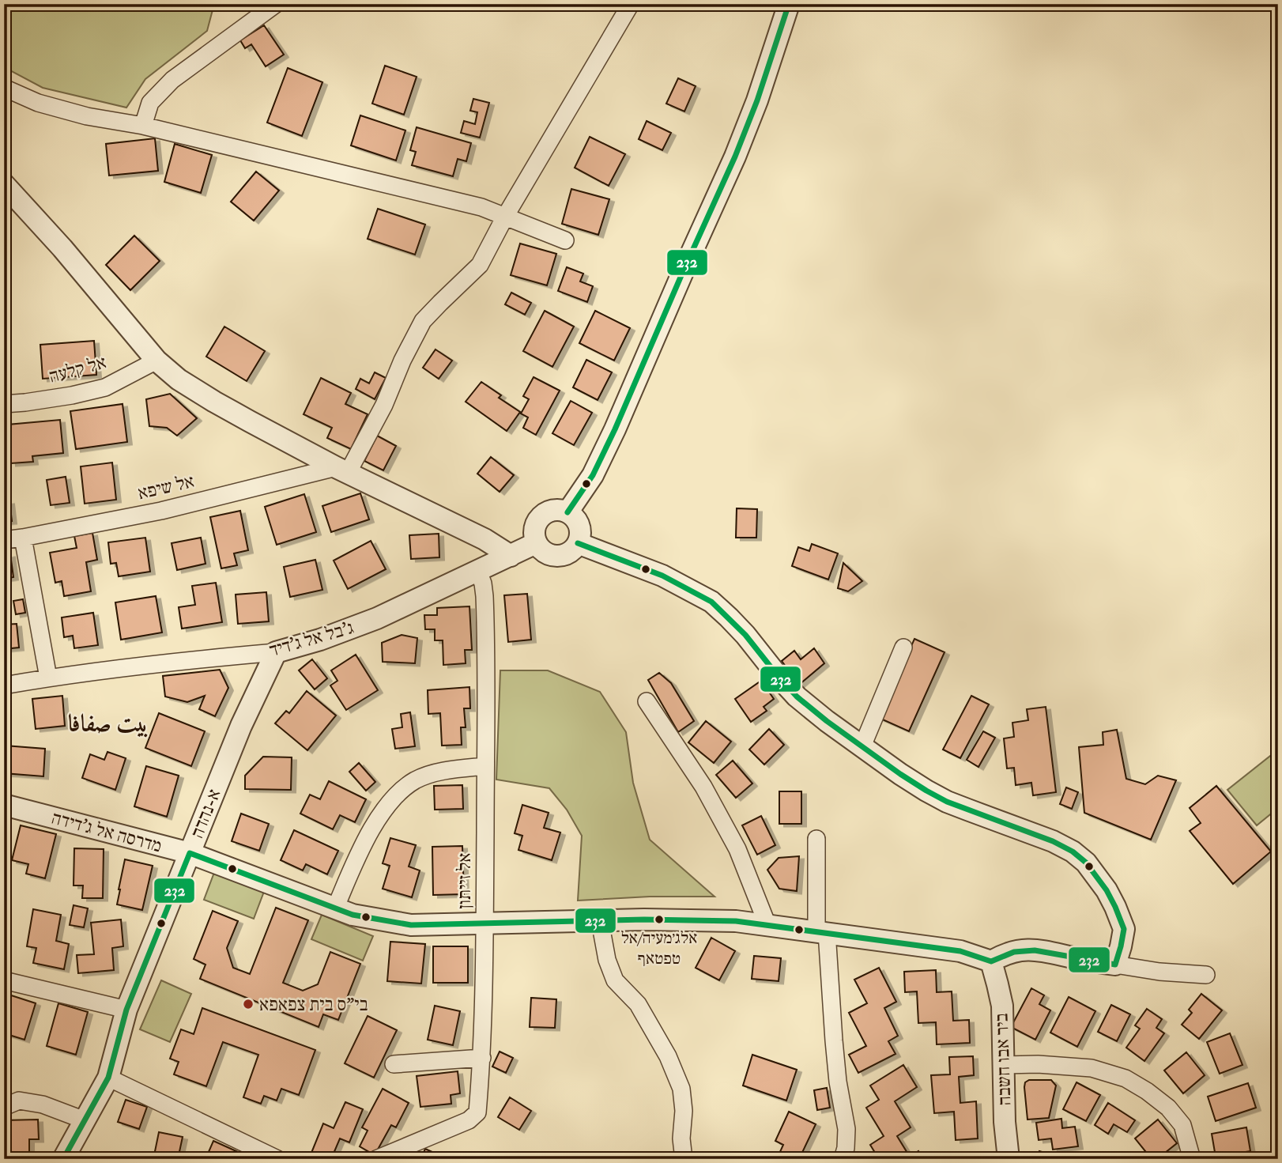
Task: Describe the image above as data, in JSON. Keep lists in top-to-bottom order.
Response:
{
  "streets": {
    "street": [
      "אל קלעה",
      "אל שיפא",
      "ג'בל אל ג'דיד",
      "א-נהדה",
      "מדרסה אל ג'דידה",
      "אל זייתון",
      "ביר אבו חשבה"
    ]
  },
  "crossings": [
    ["ג'בל אל ג'דיד", "א-נהדה"],
    ["ג'בל אל ג'דיד", "אל זייתון"],
    ["א-נהדה", "מדרסה אל ג'דידה"],
    ["מדרסה אל ג'דידה", "אל זייתון"],
    ["מדרסה אל ג'דידה", "ביר אבו חשבה"]
  ],
  "districts": ["بيت صفافا"],
  "places": ["אלג׳מעיה/אל טפטאף", "בי\"ס בית צפאפא"],
  "lines": ["transit line 232"]
}
